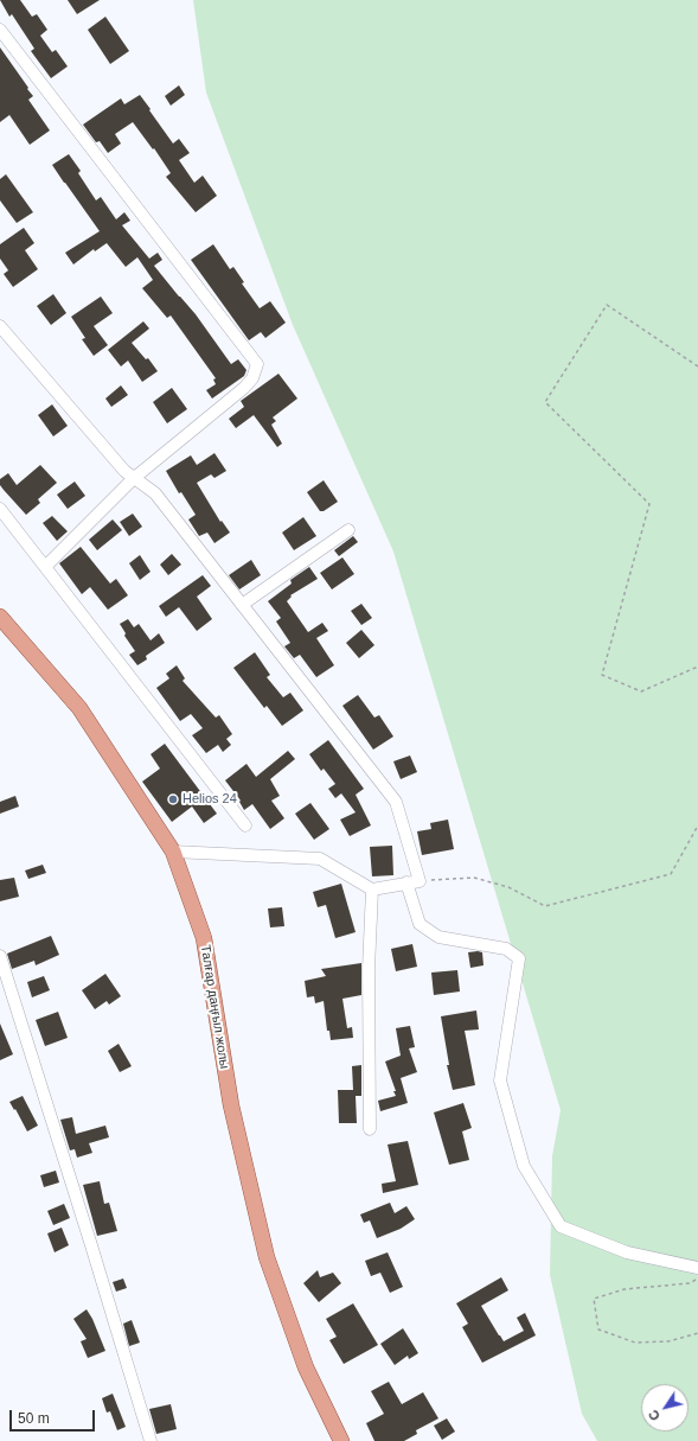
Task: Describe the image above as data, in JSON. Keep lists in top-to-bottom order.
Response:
{
  "streets": {
    "main road": ["Талғар даңғыл жолы"]
  },
  "places": ["Helios 24"],
  "scale_bar": "50 m",
  "north": "bottom left"
}
